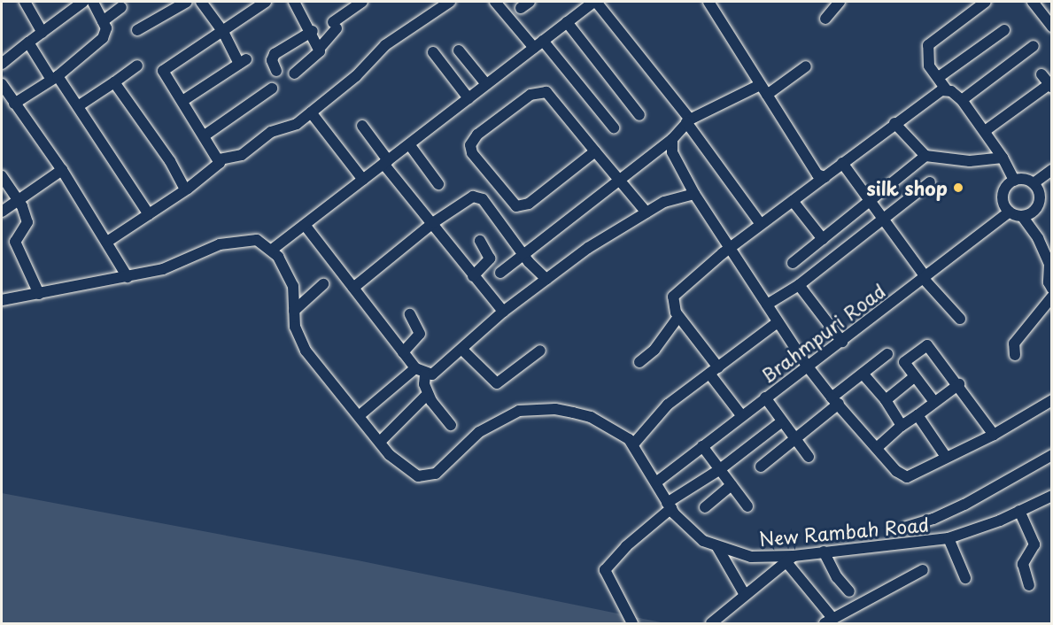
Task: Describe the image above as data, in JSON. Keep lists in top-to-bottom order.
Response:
{
  "streets": {
    "street": ["Brahmpuri Road", "New Rambah Road"]
  },
  "crossings": [
    ["Brahmpuri Road", "New Rambah Road"]
  ],
  "places": ["silk shop"]
}
